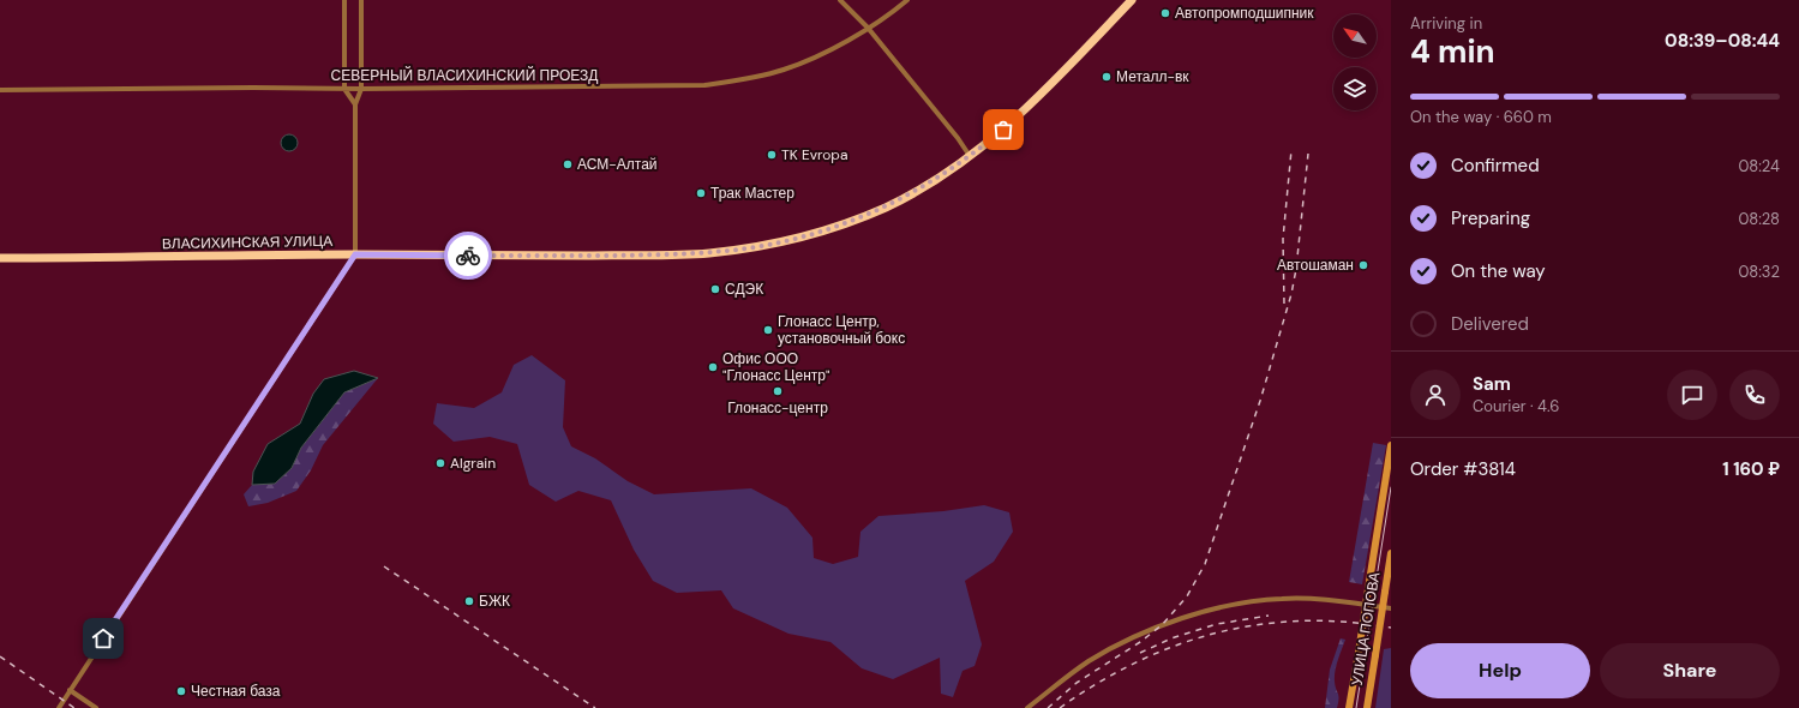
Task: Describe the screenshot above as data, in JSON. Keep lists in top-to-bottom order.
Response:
{
  "streets": {
    "highway": ["ВЛАСИХИНСКАЯ УЛИЦА"],
    "main road": ["УЛИЦА ПОПОВА"],
    "street": ["СЕВЕРНЫЙ ВЛАСИХИНСКИЙ ПРОЕЗД"]
  },
  "places": [
    "Автопромподшипник",
    "Металл-вк",
    "TK Evropa",
    "АСМ-Алтай",
    "Трак Мастер",
    "Автошаман",
    "СДЭК",
    "Глонасс Центр, установочный бокс",
    "Офис ООО \"Глонасс Центр\"",
    "Глонасс-центр",
    "Algrain",
    "БЖК",
    "Честная база"
  ],
  "north": "top left",
  "page": {
    "heading": ["4 min", "Arriving in", "08:39–08:44"],
    "panel": [
      "Sam",
      "Courier · 4.6",
      "Order #3814",
      "1 160 ₽"
    ],
    "bar": "On the way · 660 m",
    "list": [
      ["Confirmed", "08:24"],
      ["Preparing", "08:28"],
      ["On the way", "08:32"],
      "Delivered"
    ],
    "buttons": ["Help", "Share"]
  }
}
